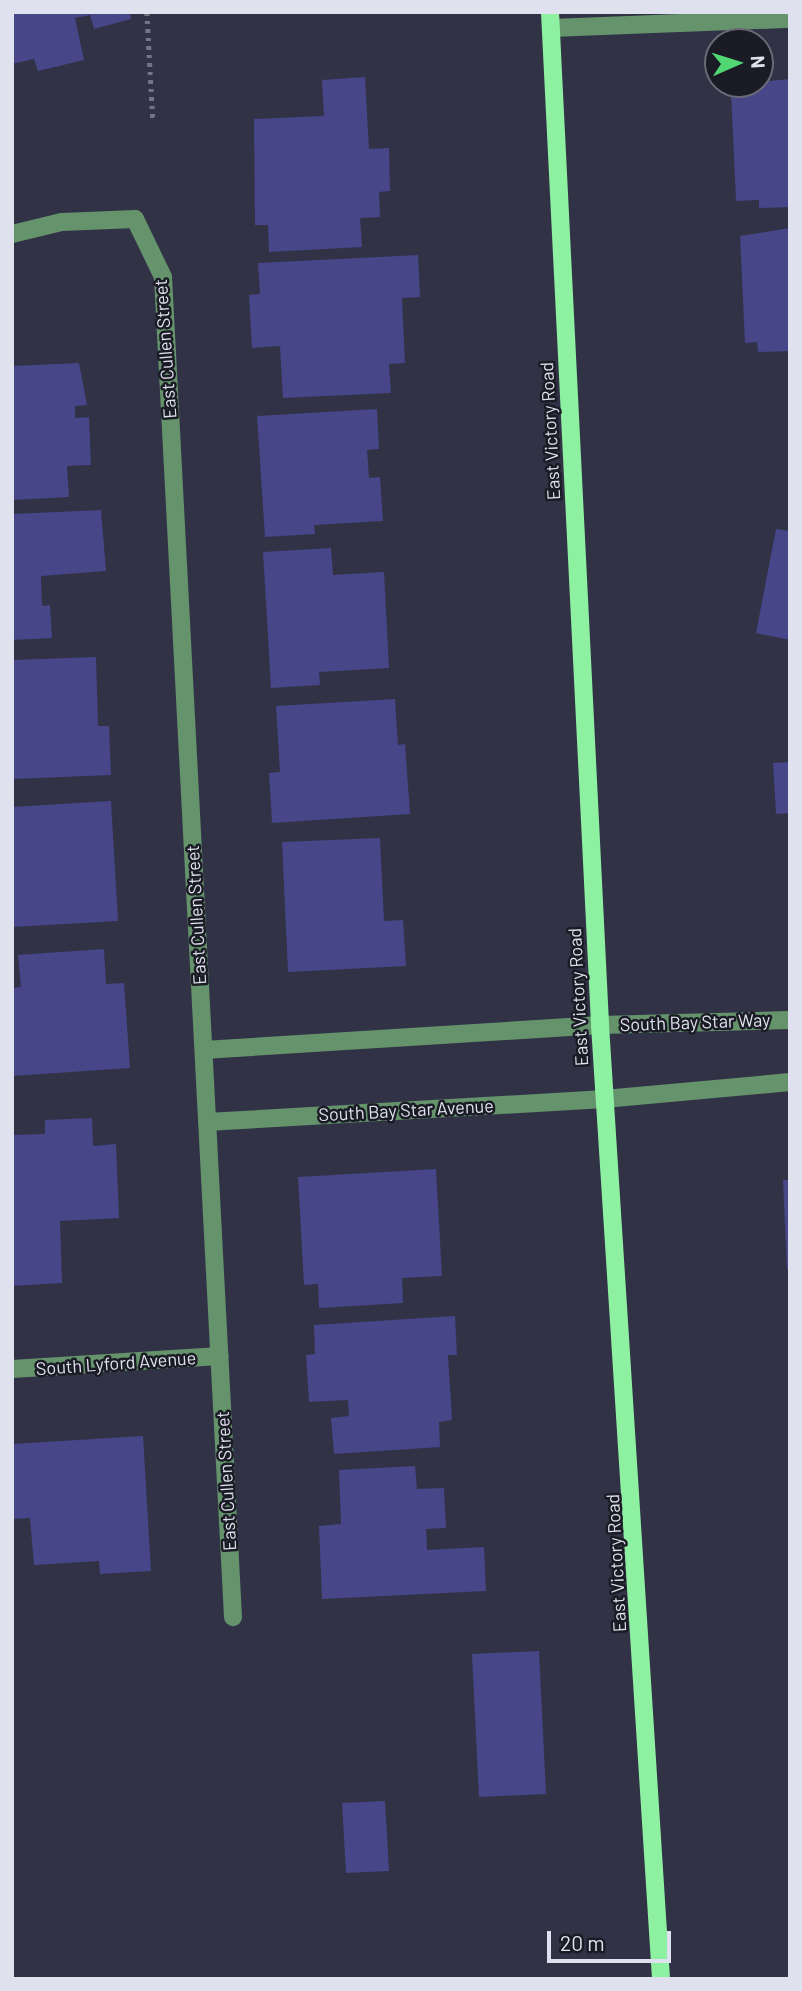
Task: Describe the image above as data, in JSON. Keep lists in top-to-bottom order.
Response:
{
  "streets": {
    "main road": ["East Victory Road"],
    "street": [
      "East Cullen Street",
      "South Bay Star Way",
      "South Bay Star Avenue",
      "South Lyford Avenue"
    ]
  },
  "crossings": [
    ["East Cullen Street", "South Bay Star Avenue"],
    ["East Cullen Street", "South Lyford Avenue"],
    ["East Victory Road", "South Bay Star Way"],
    ["East Victory Road", "South Bay Star Avenue"]
  ],
  "scale_bar": "20 m",
  "north": "right"
}
